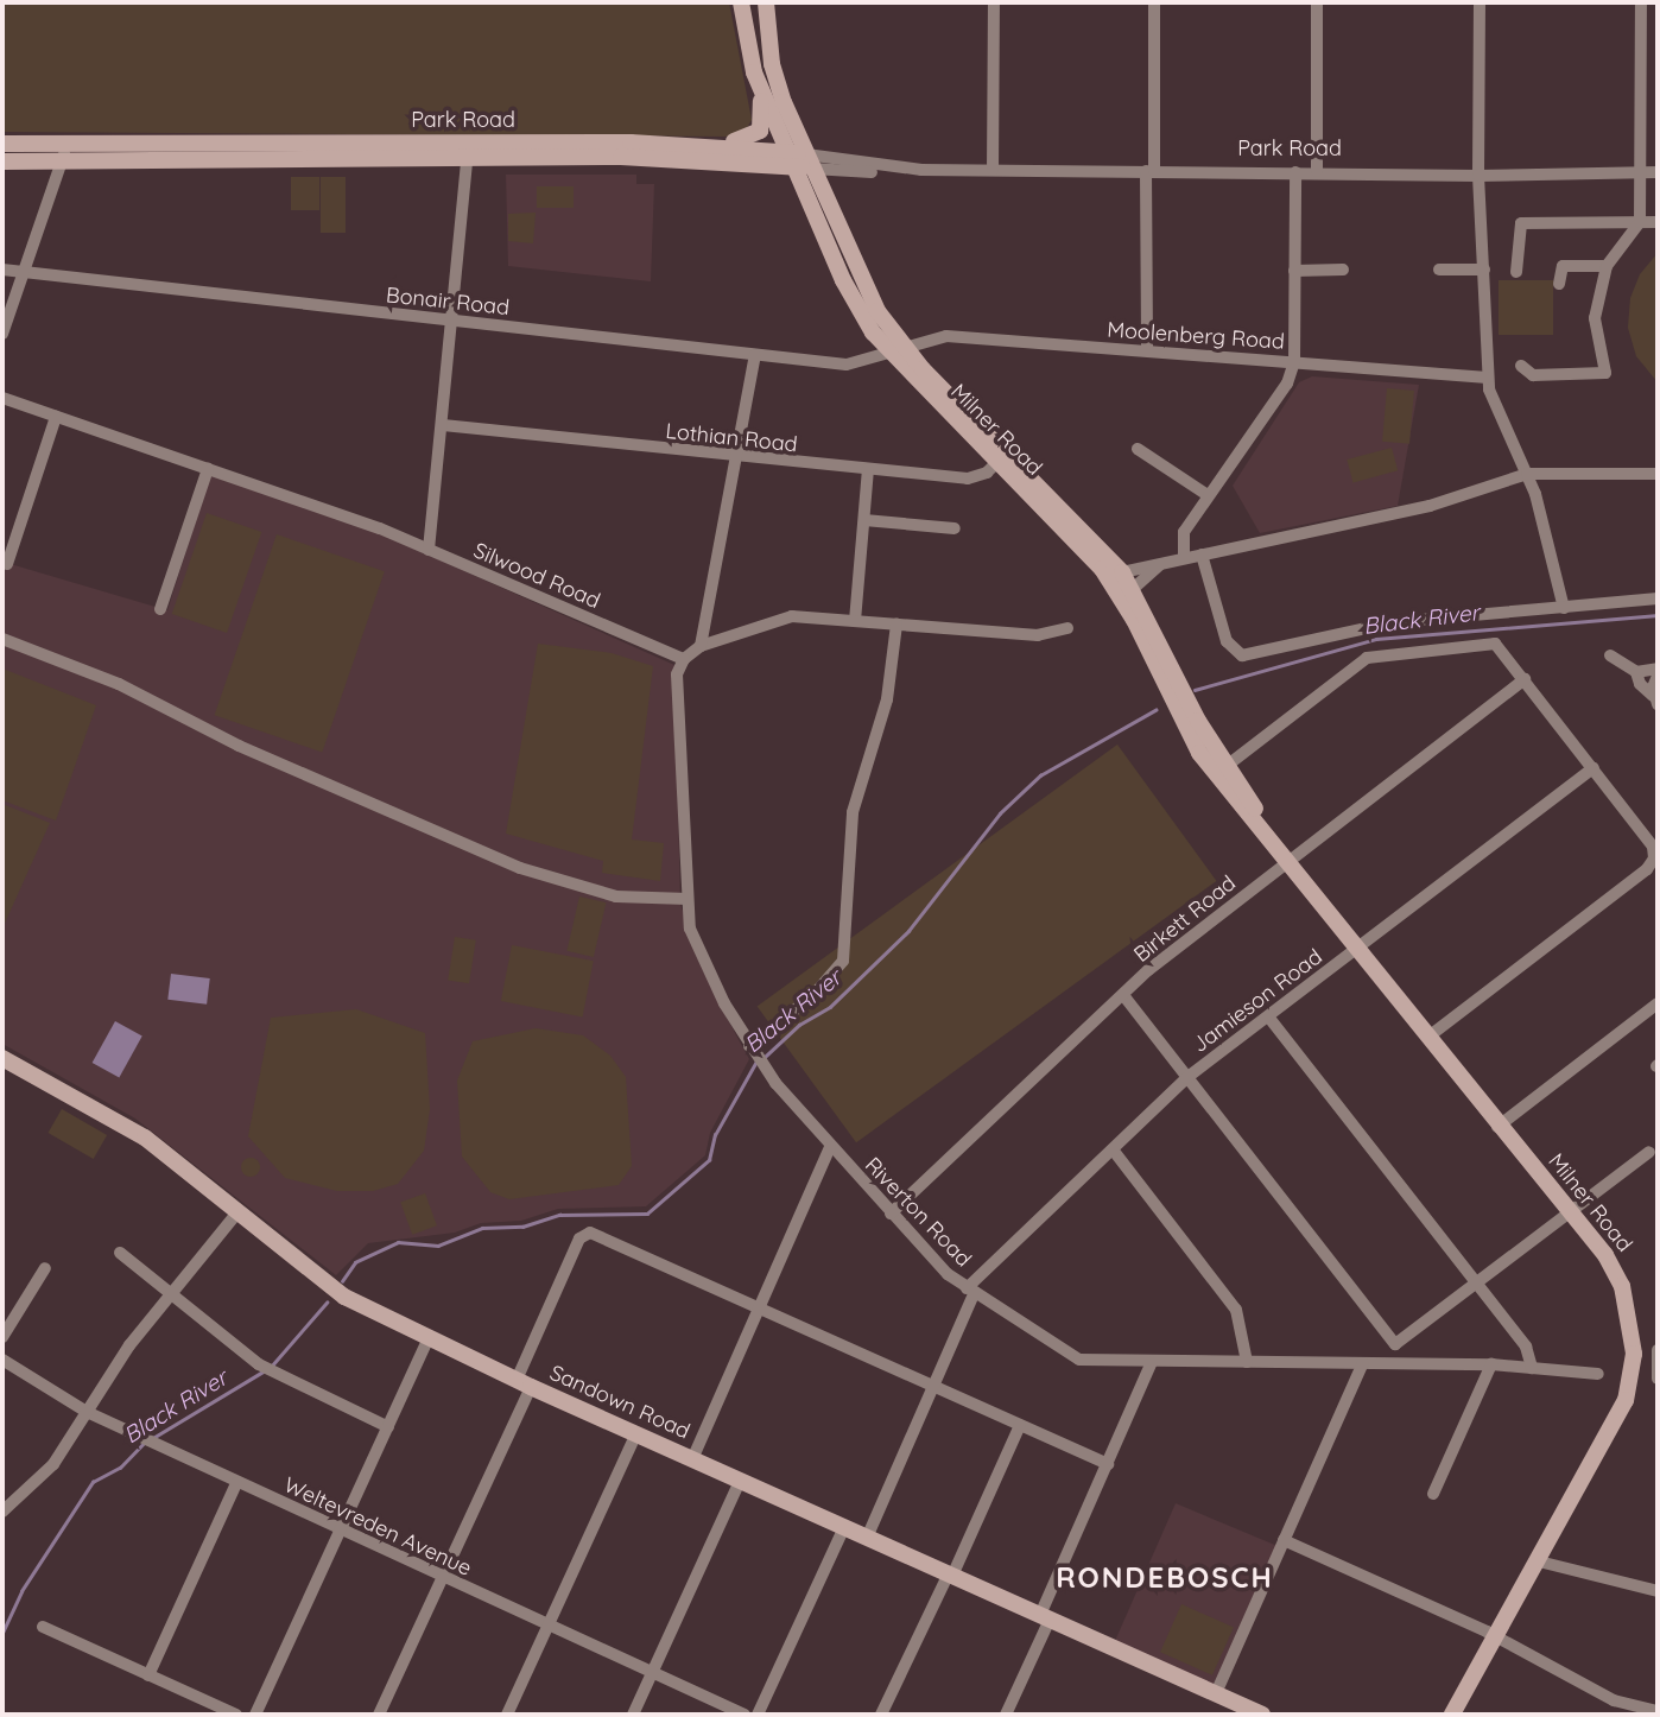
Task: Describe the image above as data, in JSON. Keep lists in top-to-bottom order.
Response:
{
  "streets": {
    "main road": ["Park Road", "Milner Road", "Sandown Road"],
    "street": [
      "Bonair Road",
      "Moolenberg Road",
      "Lothian Road",
      "Silwood Road",
      "Birkett Road",
      "Jamieson Road",
      "Riverton Road",
      "Weltevreden Avenue"
    ]
  },
  "crossings": [
    ["Park Road", "Milner Road"],
    ["Bonair Road", "Moolenberg Road"],
    ["Bonair Road", "Milner Road"],
    ["Moolenberg Road", "Milner Road"],
    ["Milner Road", "Lothian Road"],
    ["Milner Road", "Birkett Road"],
    ["Milner Road", "Jamieson Road"],
    ["Silwood Road", "Riverton Road"],
    ["Birkett Road", "Riverton Road"],
    ["Jamieson Road", "Riverton Road"],
    ["Jamieson Road", "Sandown Road"]
  ],
  "districts": ["RONDEBOSCH"],
  "water": ["Black River"]
}
